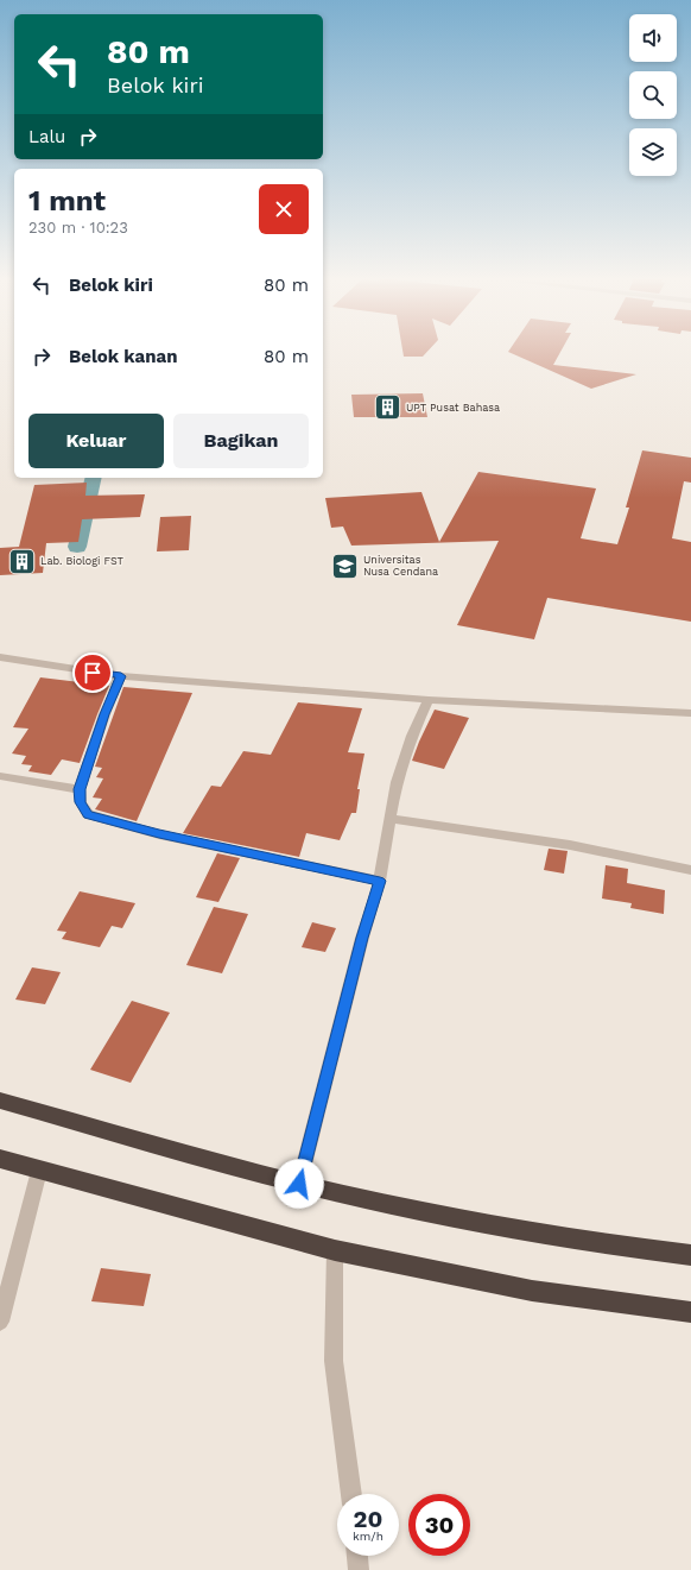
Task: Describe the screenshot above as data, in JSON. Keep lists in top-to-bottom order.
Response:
{
  "places": {
    "building": ["UPT Pusat Bahasa", "Lab. Biologi FST"],
    "school or university": ["Universitas Nusa Cendana"]
  },
  "page": {
    "turn": ["80 m", "Belok kiri"],
    "then": "Lalu",
    "heading": ["1 mnt", "230 m · 10:23"],
    "list": [
      {
        "name": "Belok kiri",
        "value": "80 m"
      },
      {
        "name": "Belok kanan",
        "value": "80 m"
      }
    ],
    "buttons": ["Keluar", "Bagikan"],
    "speed": "20 km/h",
    "limit": "30"
  }
}
